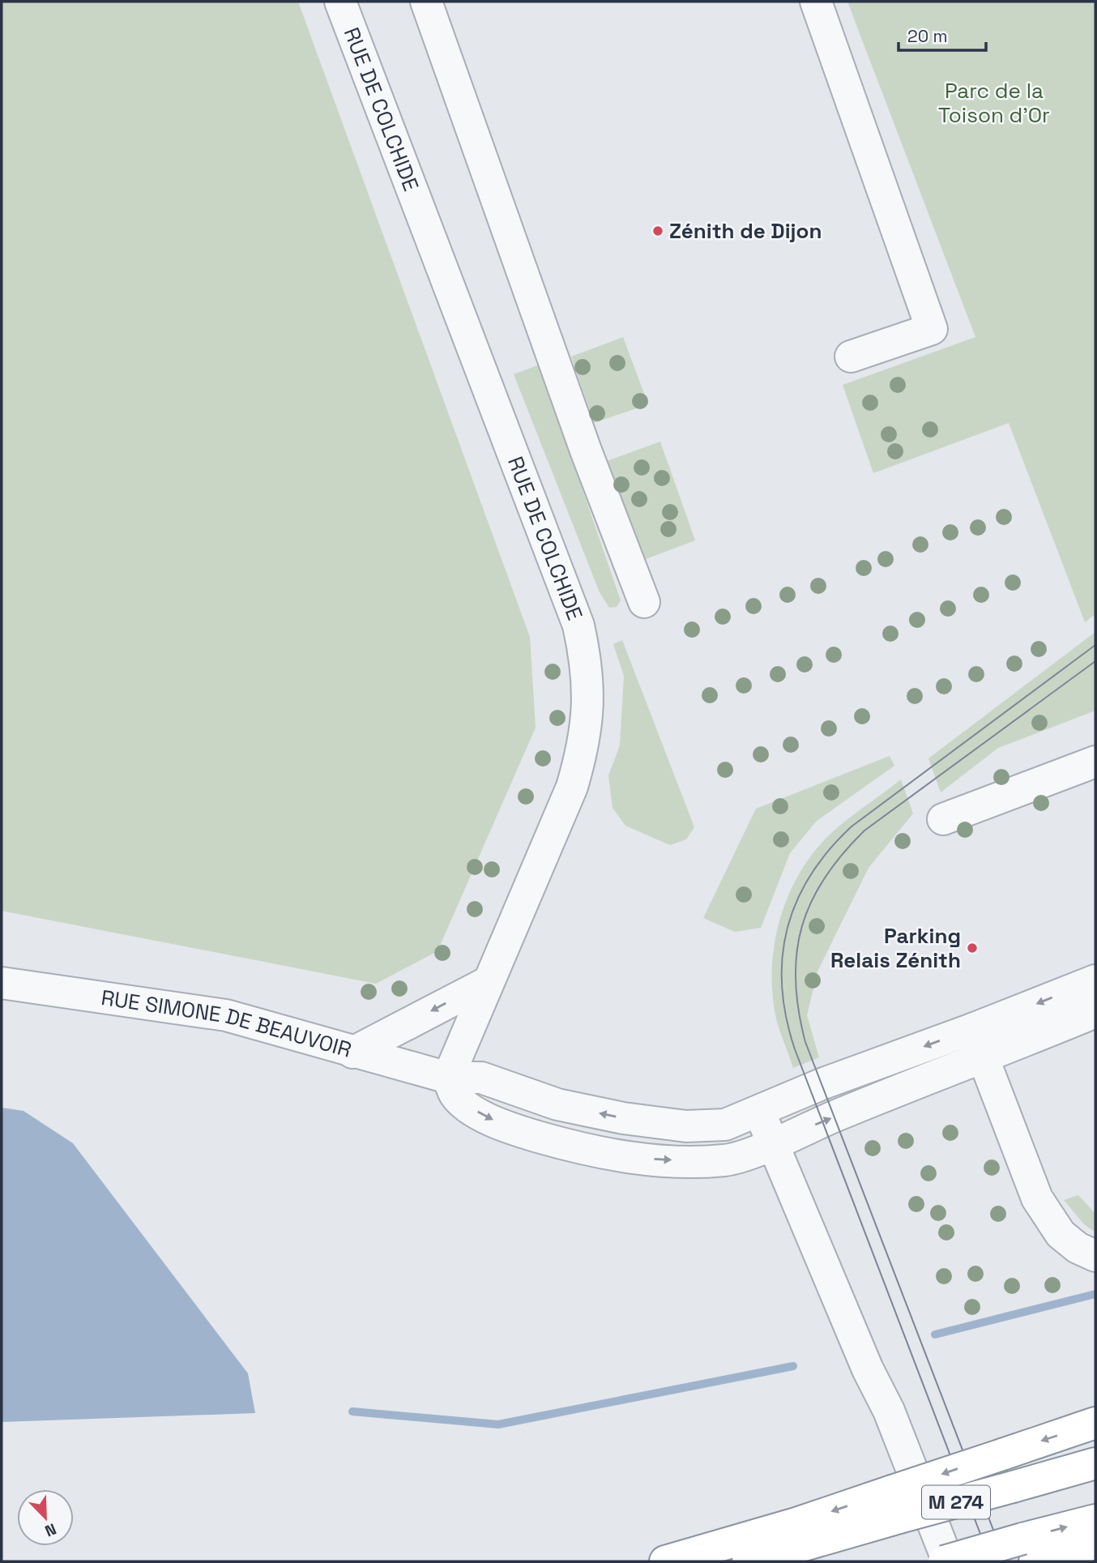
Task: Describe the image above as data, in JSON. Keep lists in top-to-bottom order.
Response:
{
  "streets": {
    "highway": ["M 274"],
    "street": ["RUE DE COLCHIDE", "RUE SIMONE DE BEAUVOIR"]
  },
  "crossings": [
    ["RUE DE COLCHIDE", "RUE SIMONE DE BEAUVOIR"]
  ],
  "parks": ["Parc de la Toison d'Or"],
  "places": ["Zénith de Dijon", "Parking Relais Zénith"],
  "scale_bar": "20 m",
  "north": "bottom right"
}
